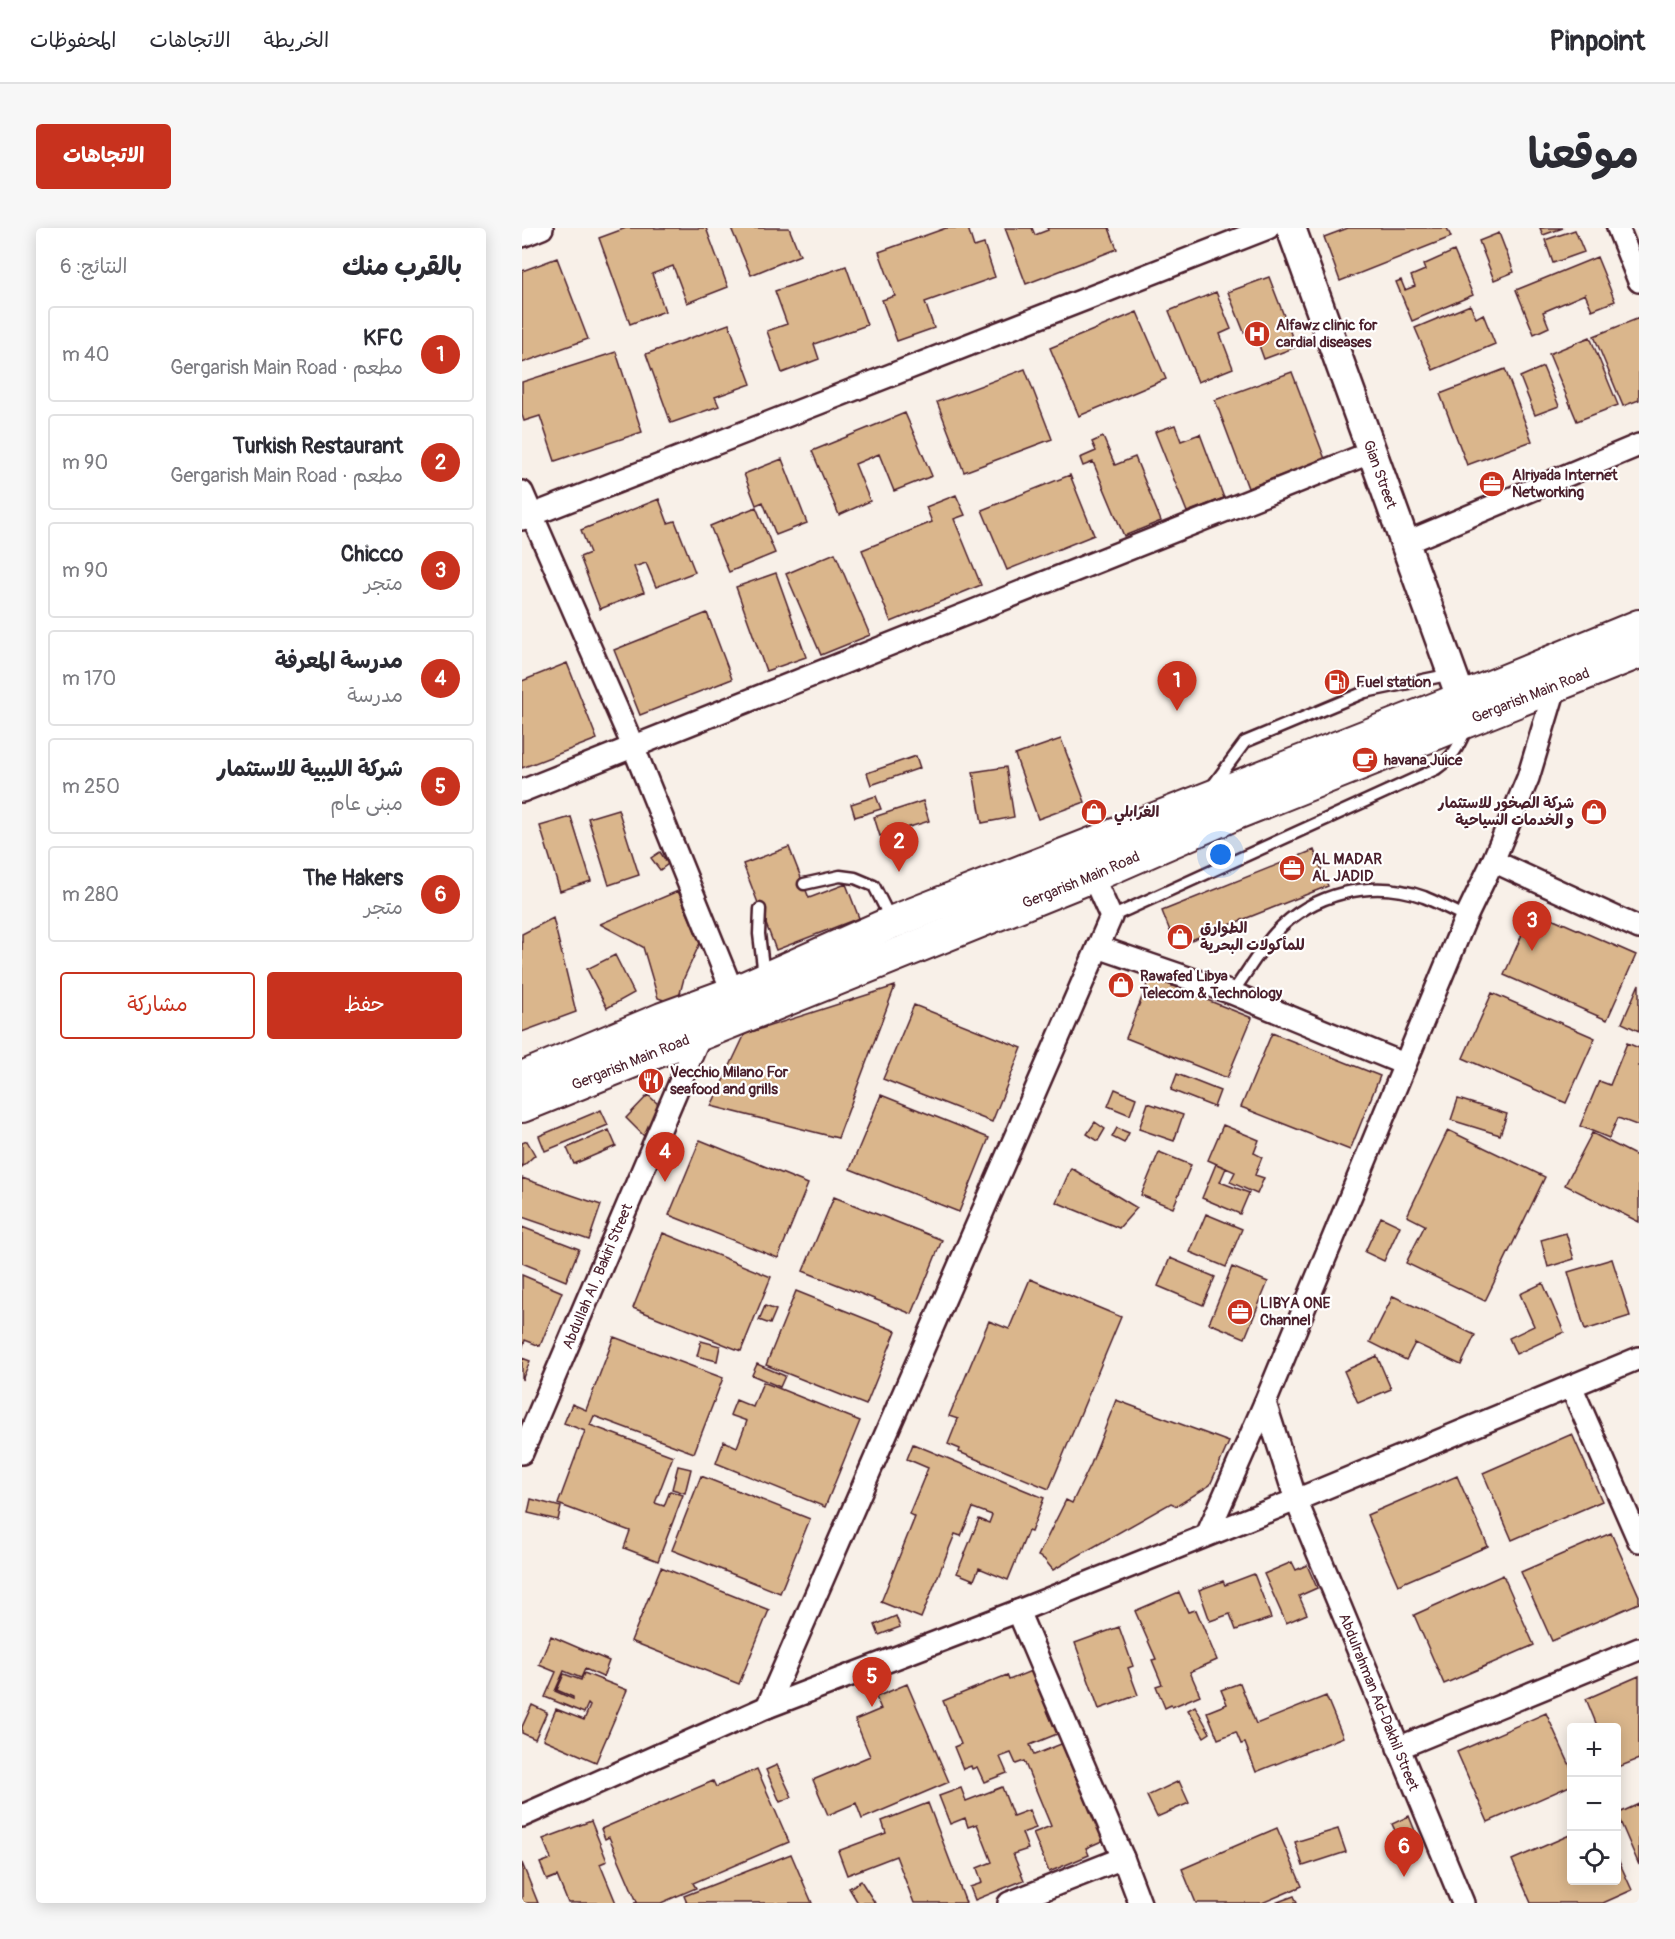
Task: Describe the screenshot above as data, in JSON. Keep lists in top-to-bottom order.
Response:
{
  "streets": {
    "main road": ["Gergarish Main Road"],
    "street": ["Gian Street", "Abdullah Al , Bakiri Street", "Abdulrahman Ad-Dakhil Street"]
  },
  "crossings": [
    ["Gian Street", "Gergarish Main Road"],
    ["Gergarish Main Road", "Abdullah Al , Bakiri Street"]
  ],
  "places": {
    "hospital": ["Alfawz clinic for cardial diseases"],
    "office": ["Alriyada Internet Networking", "AL MADAR AL JADID", "LIBYA ONE Channel"],
    "fuel station": ["Fuel station"],
    "cafe": ["havana Juice"],
    "shop": [
      "الغرابلي",
      "شركة الصخور للاستثمار و الخدمات السياحية",
      "الطوارق للمأكولات البحرية",
      "Rawafed Libya Telecom & Technology"
    ],
    "restaurant": ["Vecchio Milano For seafood and grills"]
  },
  "page": {
    "header": "Pinpoint",
    "nav": ["الخريطة", "الاتجاهات", "المحفوظات"],
    "title": "موقعنا",
    "buttons": [
      "الاتجاهات",
      ["حفظ", "مشاركة"]
    ],
    "heading": ["بالقرب منك", "النتائج: 6"],
    "list": [
      {
        "mark": "1",
        "name": "KFC",
        "note": "مطعم · Gergarish Main Road",
        "value": "40 m"
      },
      {
        "mark": "2",
        "name": "Turkish Restaurant",
        "note": "مطعم · Gergarish Main Road",
        "value": "90 m"
      },
      {
        "mark": "3",
        "name": "Chicco",
        "note": "متجر",
        "value": "90 m"
      },
      {
        "mark": "4",
        "name": "مدرسة المعرفة",
        "note": "مدرسة",
        "value": "170 m"
      },
      {
        "mark": "5",
        "name": "شركة الليبية للاستثمار",
        "note": "مبنى عام",
        "value": "250 m"
      },
      {
        "mark": "6",
        "name": "The Hakers",
        "note": "متجر",
        "value": "280 m"
      }
    ],
    "pins": [
      "1",
      "2",
      "3",
      "4",
      "5",
      "6"
    ],
    "map_buttons": ["+", "−"]
  }
}
